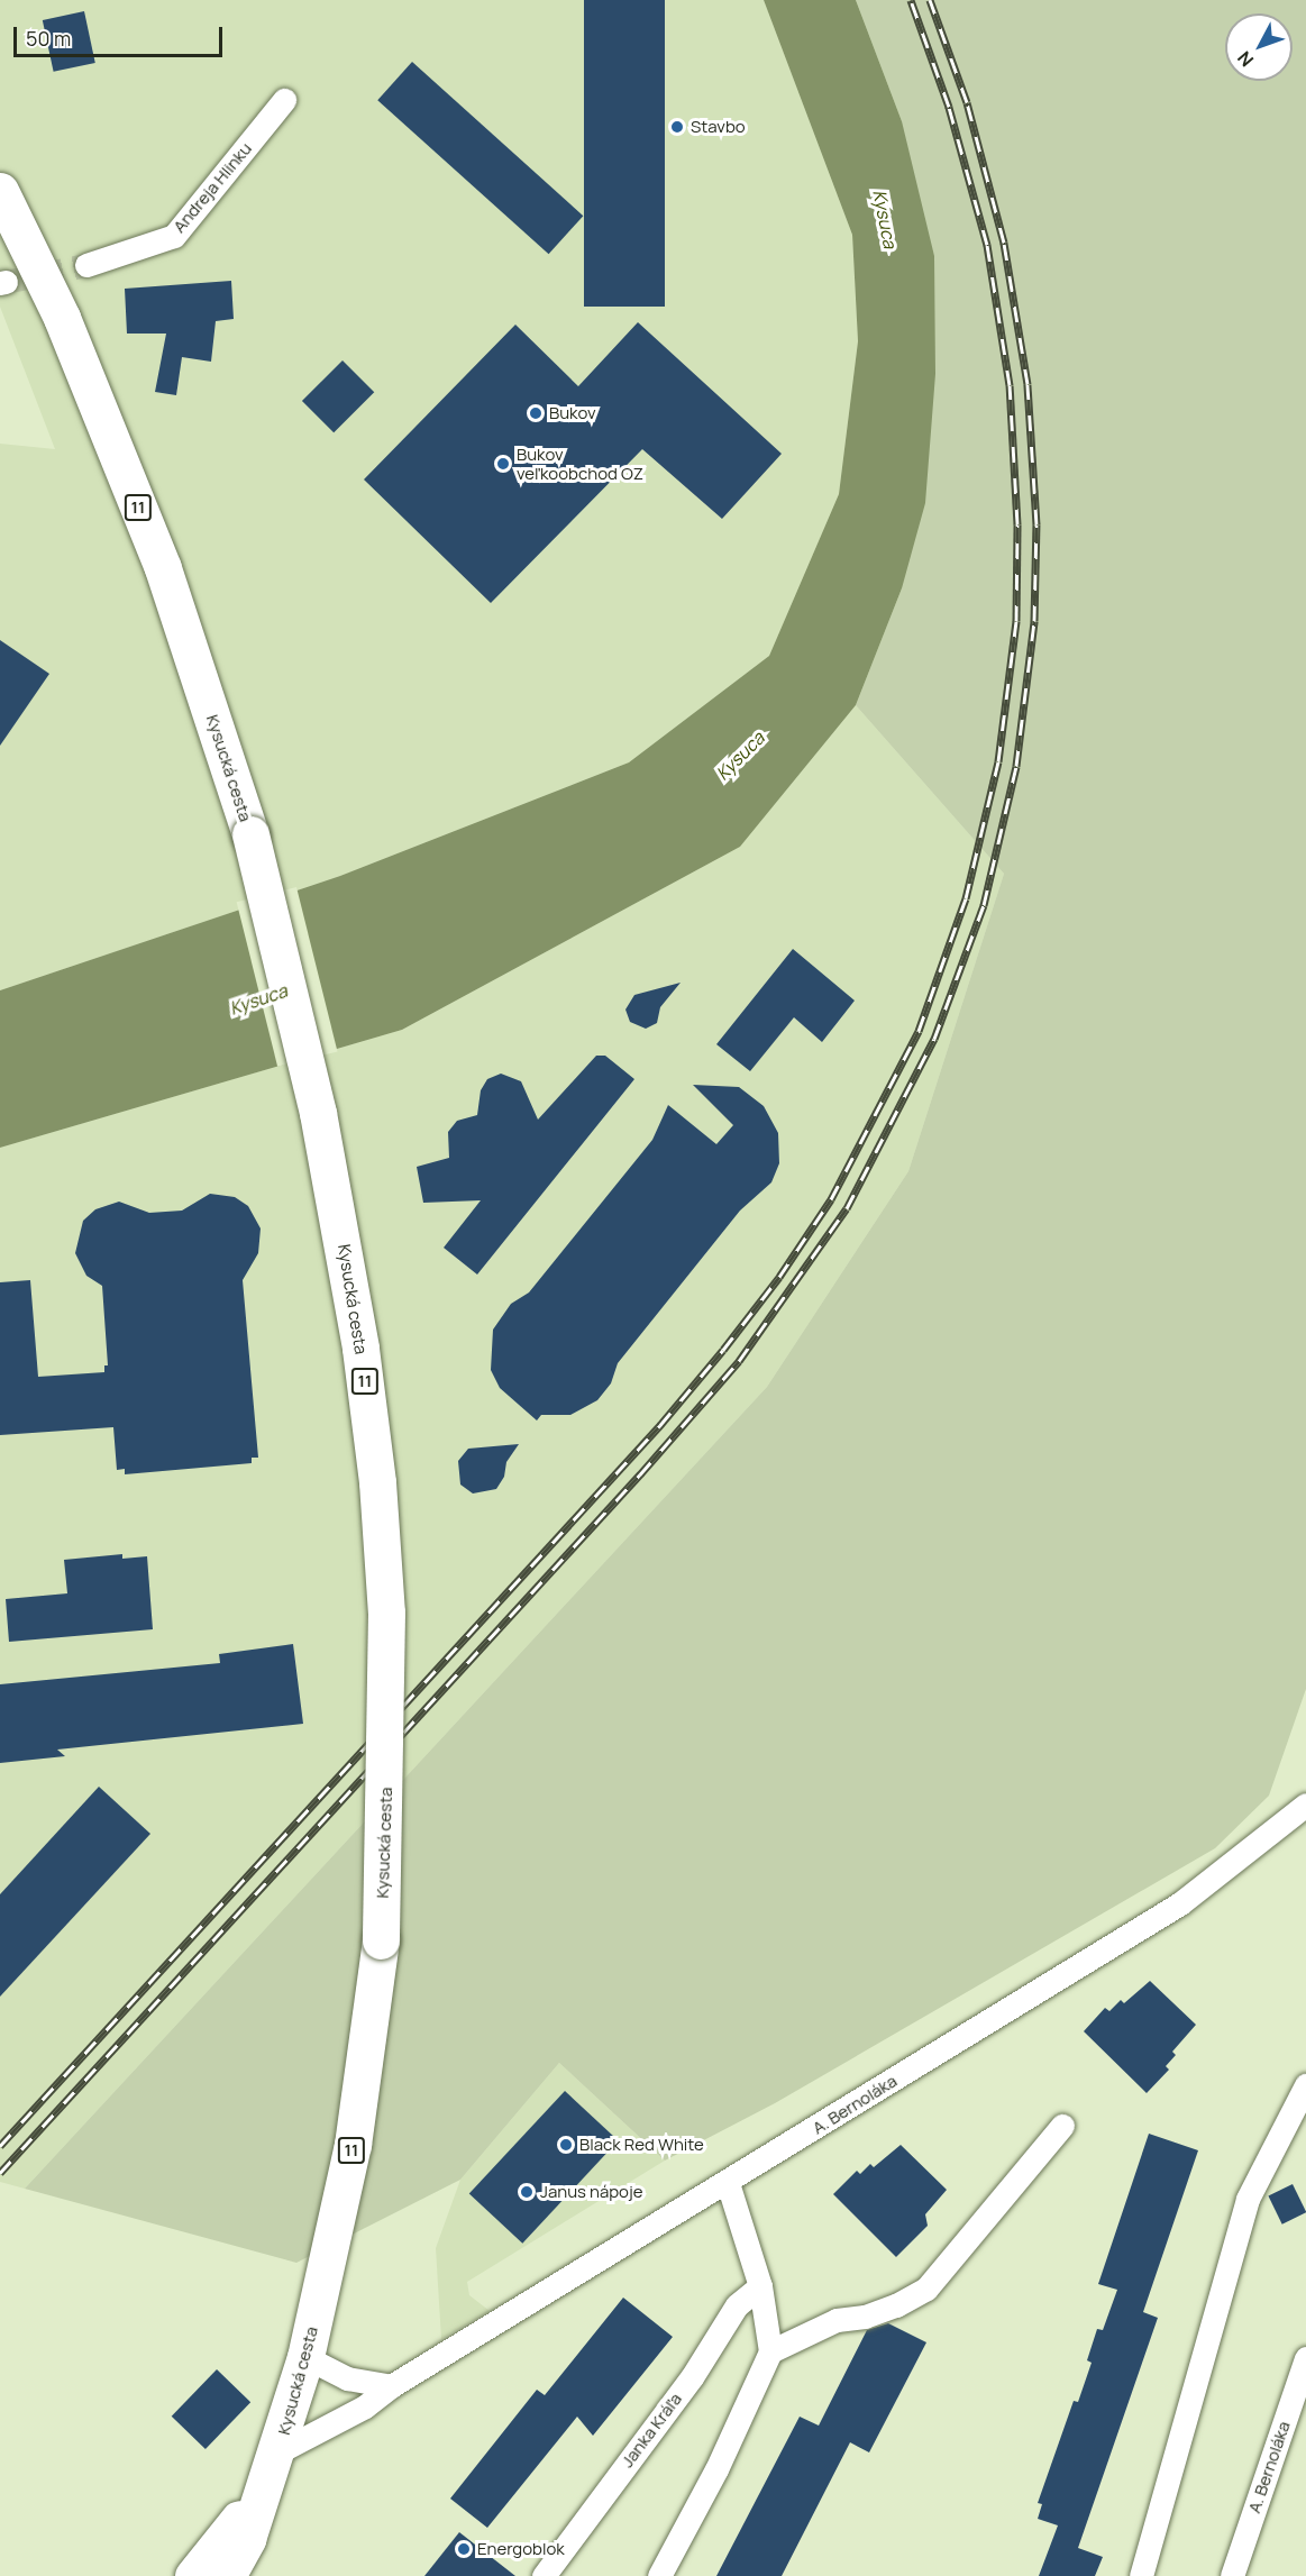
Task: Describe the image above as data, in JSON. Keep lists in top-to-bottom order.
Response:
{
  "streets": {
    "main road": ["11", "Kysucká cesta"],
    "street": ["Andreja Hlinku", "A. Bernoláka", "Janka Kráľa"]
  },
  "crossings": [
    ["Kysucká cesta", "A. Bernoláka"]
  ],
  "water": ["Kysuca"],
  "places": [
    "Stavbo",
    "Bukov",
    "Bukov veľkoobchod OZ",
    "Black Red White",
    "Janus nápoje",
    "Energoblok"
  ],
  "scale_bar": "50 m",
  "north": "bottom left"
}
